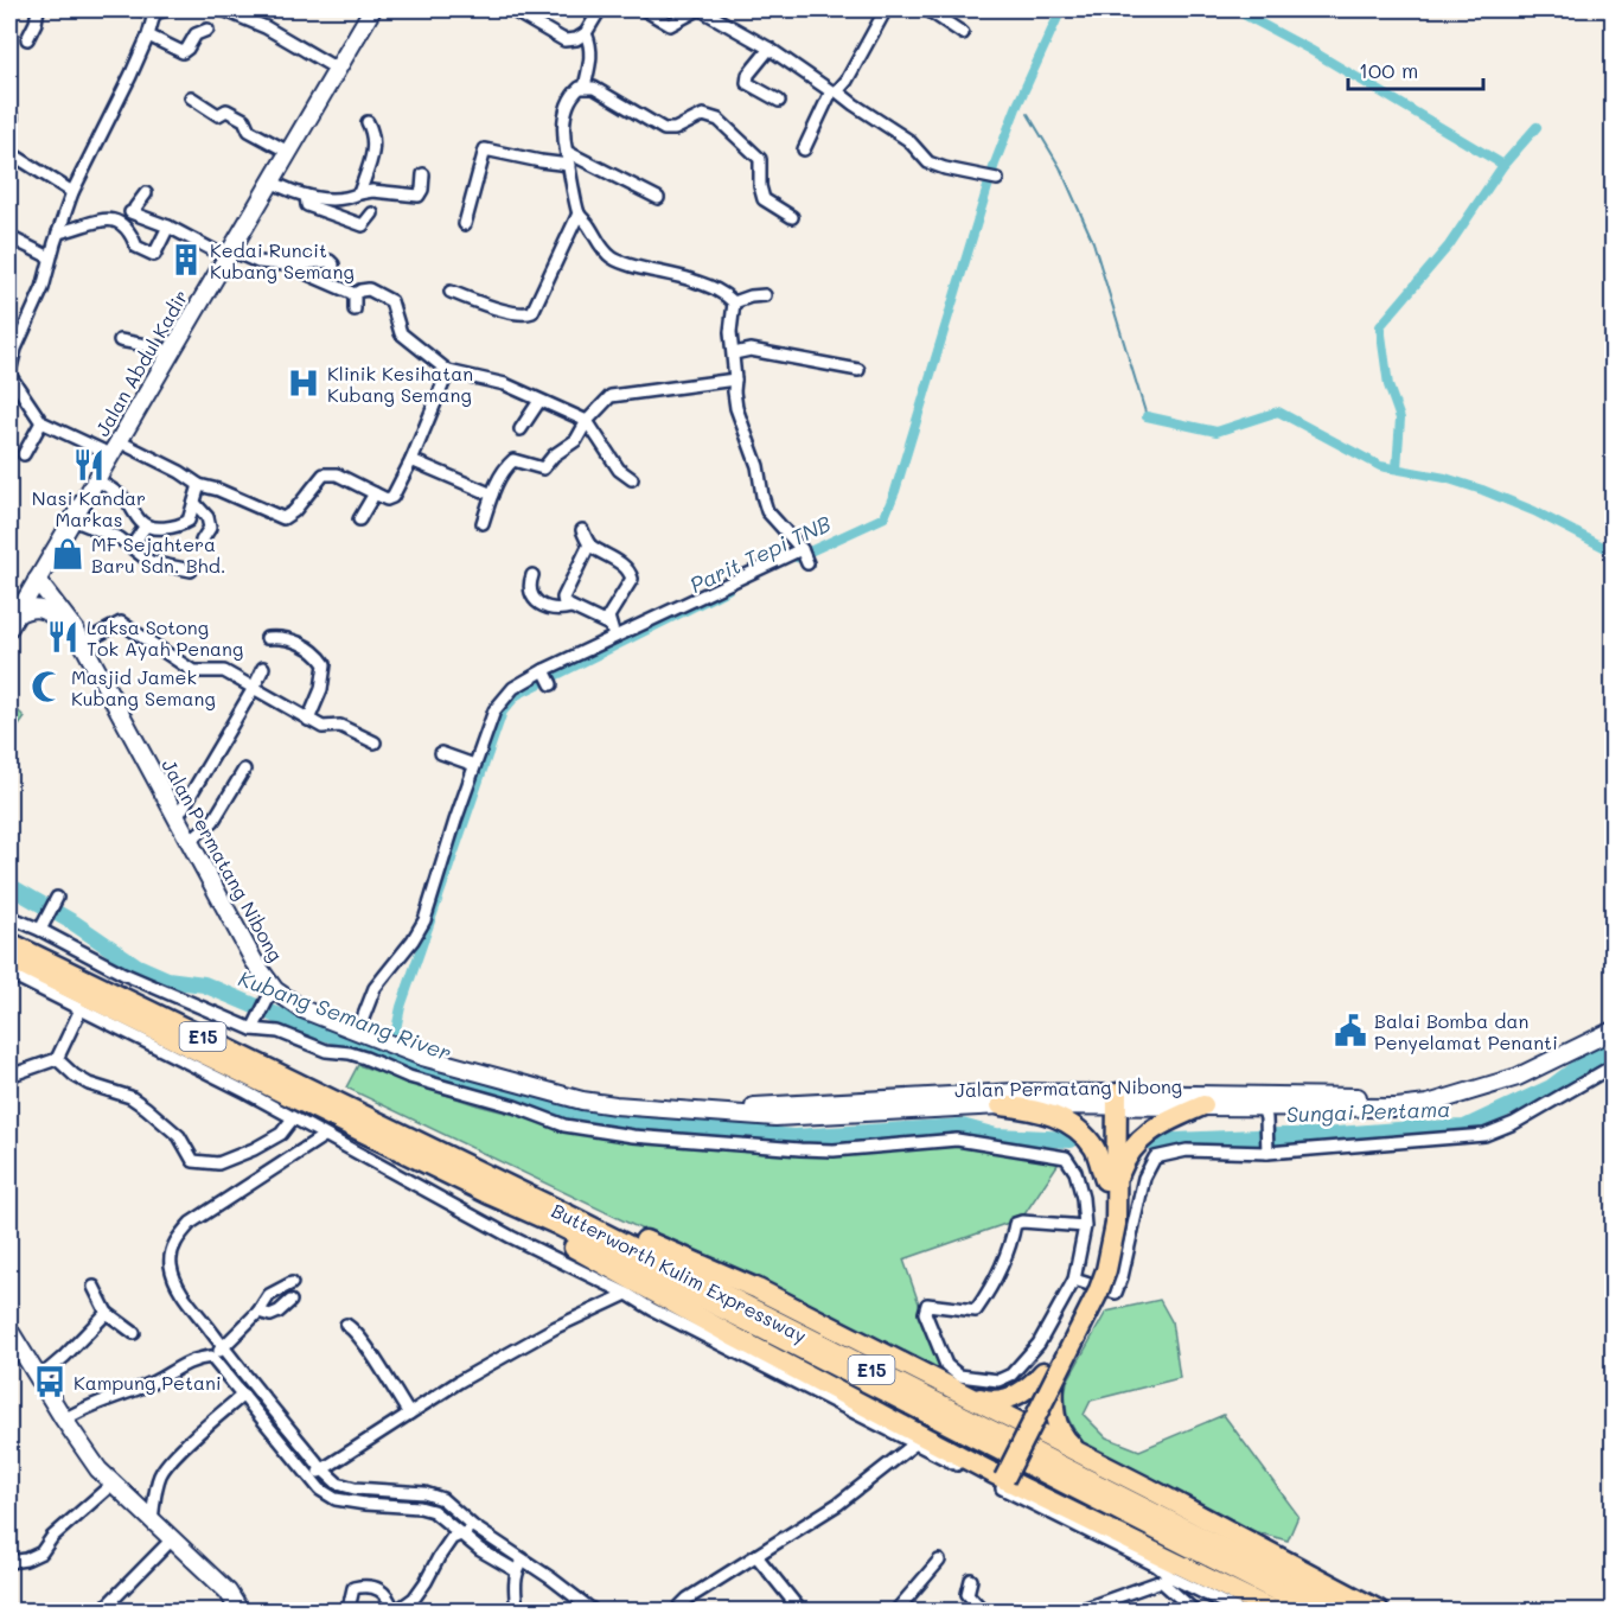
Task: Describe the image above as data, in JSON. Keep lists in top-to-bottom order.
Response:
{
  "streets": {
    "highway": ["E15", "Butterworth Kulim Expressway"],
    "main road": ["Jalan Abdul Kadir", "Jalan Permatang Nibong"]
  },
  "crossings": [
    ["Jalan Abdul Kadir", "Jalan Permatang Nibong"]
  ],
  "water": ["Parit Tepi TNB", "Kubang Semang River", "Sungai Pertama"],
  "places": {
    "building": ["Kedai Runcit Kubang Semang"],
    "hospital": ["Klinik Kesihatan Kubang Semang"],
    "restaurant": ["Nasi Kandar Markas", "Laksa Sotong Tok Ayah Penang"],
    "shop": ["MF Sejahtera Baru Sdn. Bhd."],
    "mosque": ["Masjid Jamek Kubang Semang"],
    "public building": ["Balai Bomba dan Penyelamat Penanti"],
    "bus stop": ["Kampung Petani"]
  },
  "scale_bar": "100 m"
}
